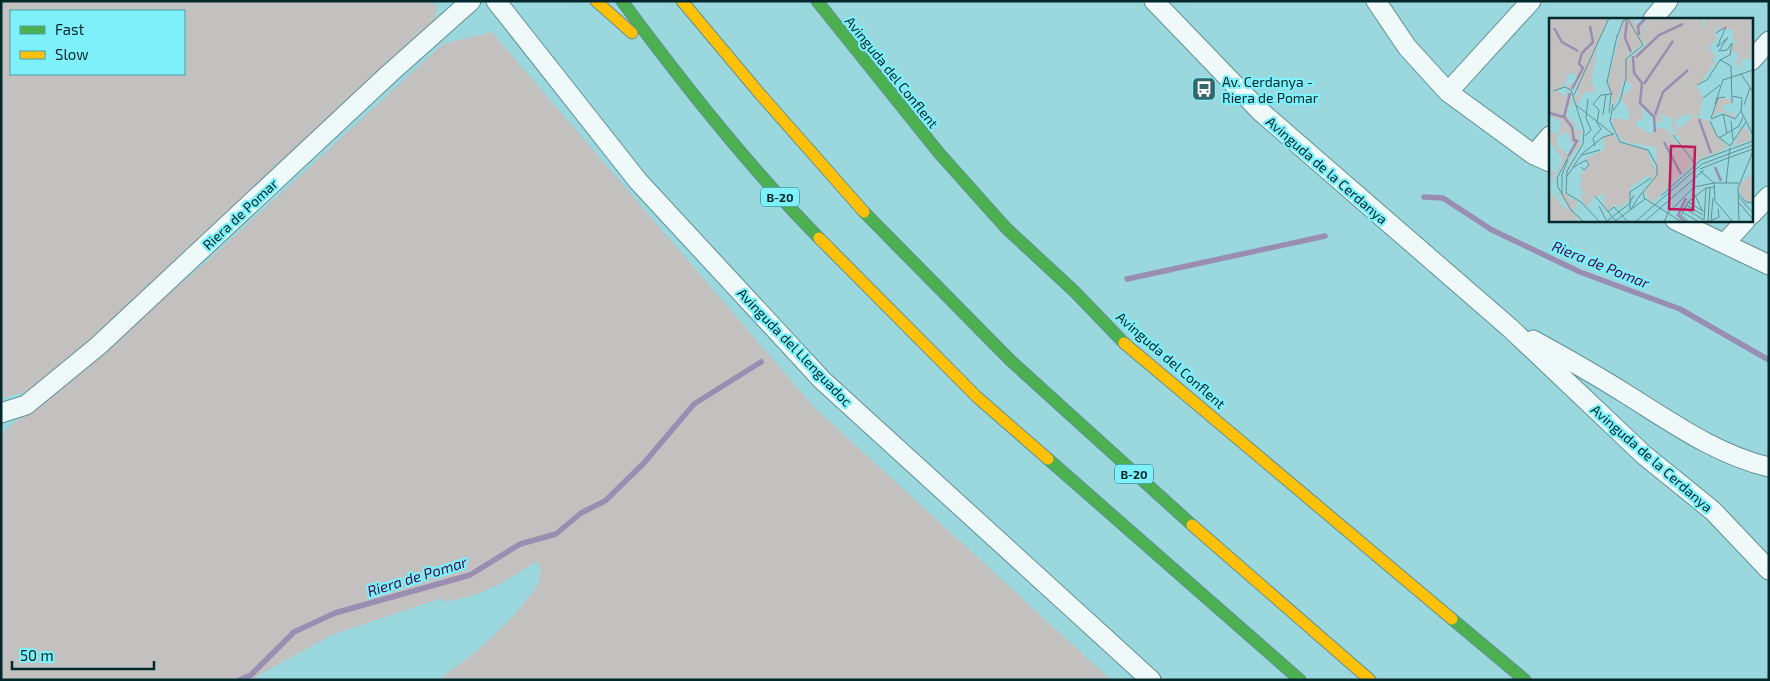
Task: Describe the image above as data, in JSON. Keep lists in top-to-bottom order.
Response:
{
  "streets": {
    "main road": ["Avinguda del Conflent", "B-20"],
    "street": ["Avinguda de la Cerdanya", "Riera de Pomar", "Avinguda del Llenguadoc"]
  },
  "water": ["Riera de Pomar"],
  "places": {
    "bus stop": ["Av. Cerdanya - Riera de Pomar"]
  },
  "legend": ["Fast", "Slow"],
  "scale_bar": "50 m"
}
